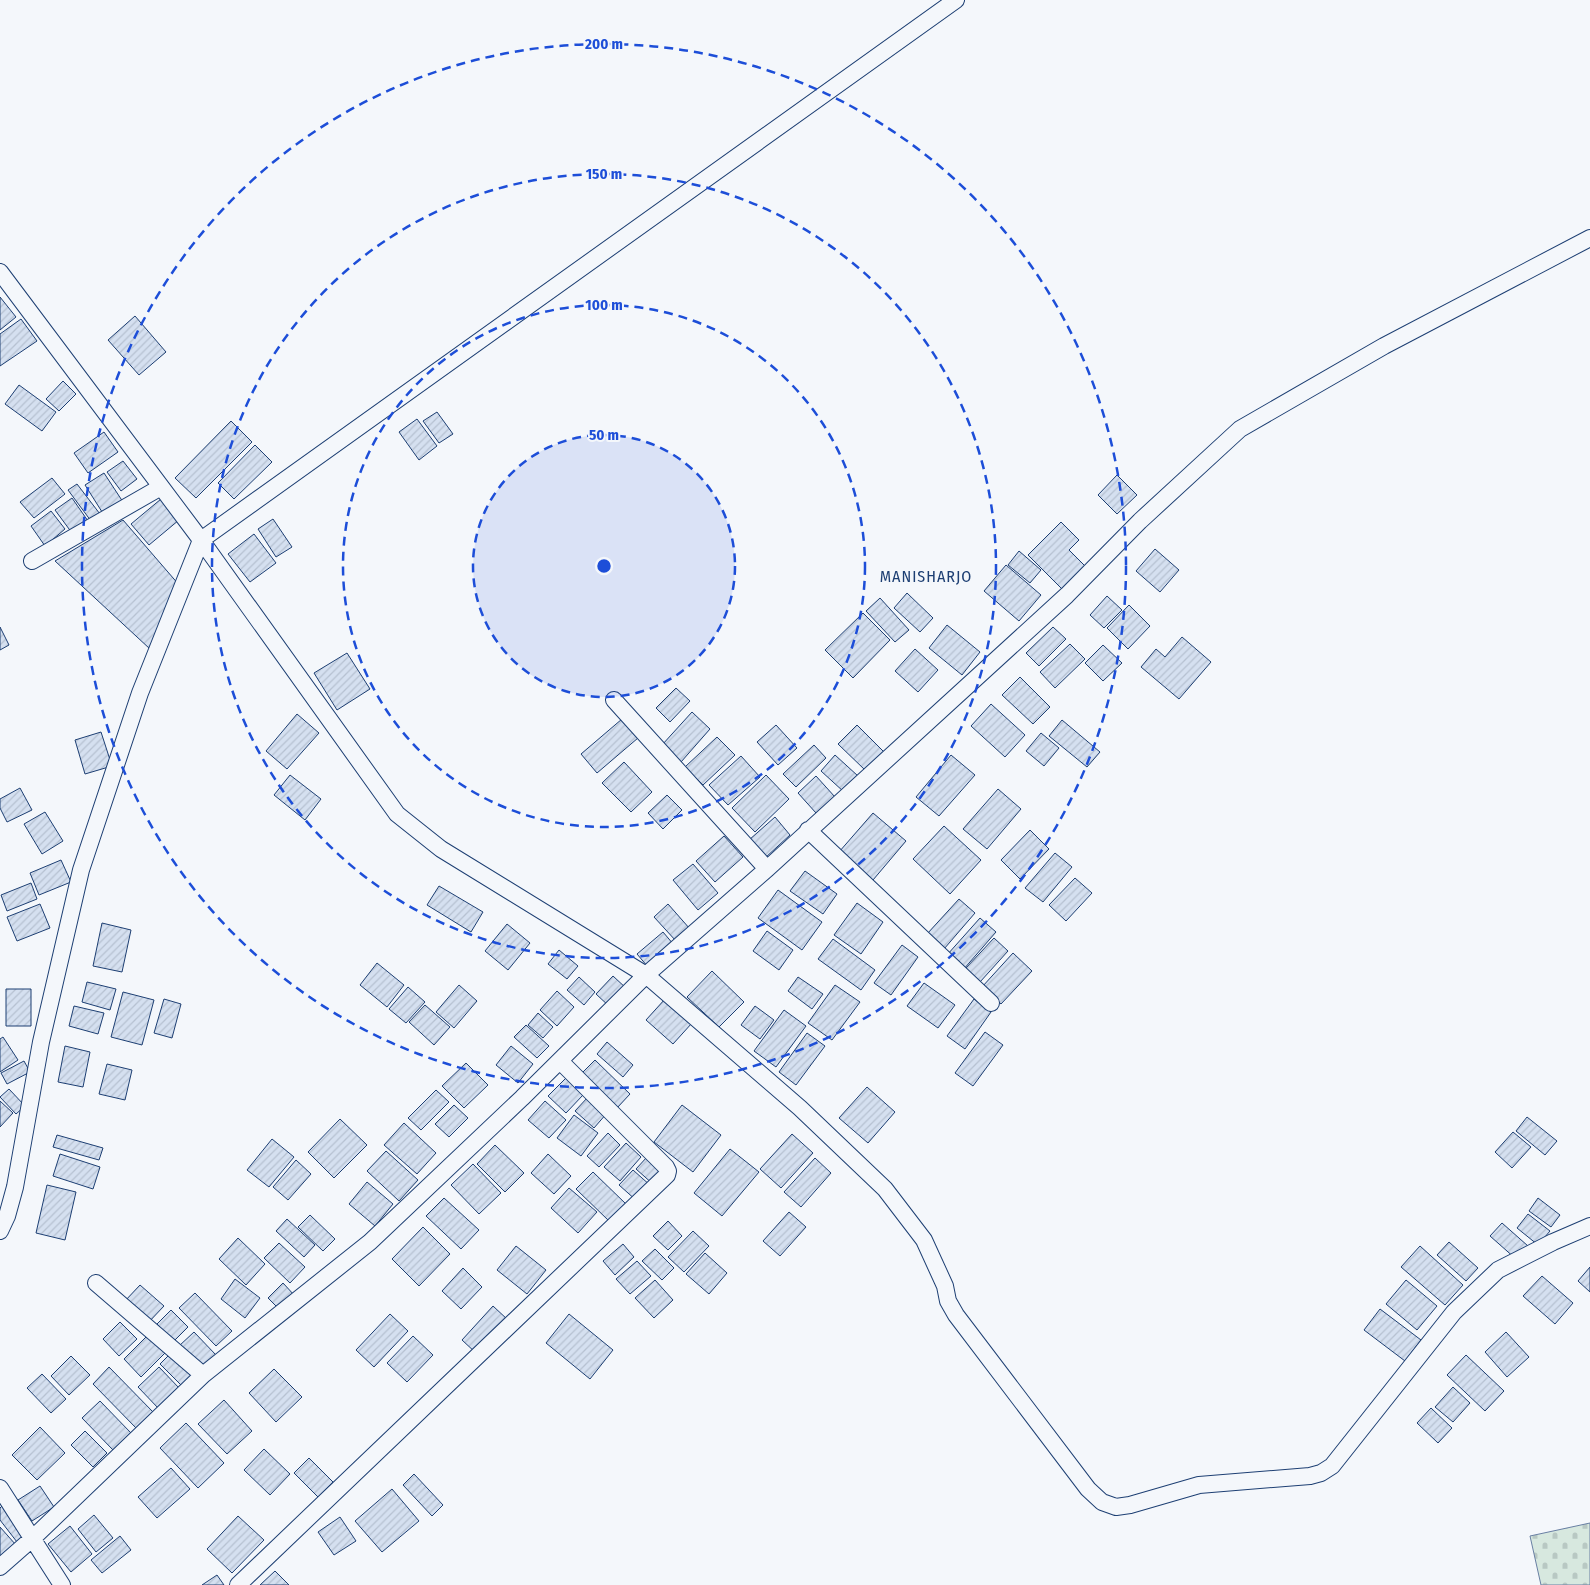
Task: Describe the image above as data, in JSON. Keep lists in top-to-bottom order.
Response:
{
  "districts": ["MANISHARJO"],
  "rings": [
    "200 m",
    "150 m",
    "100 m",
    "50 m"
  ]
}
